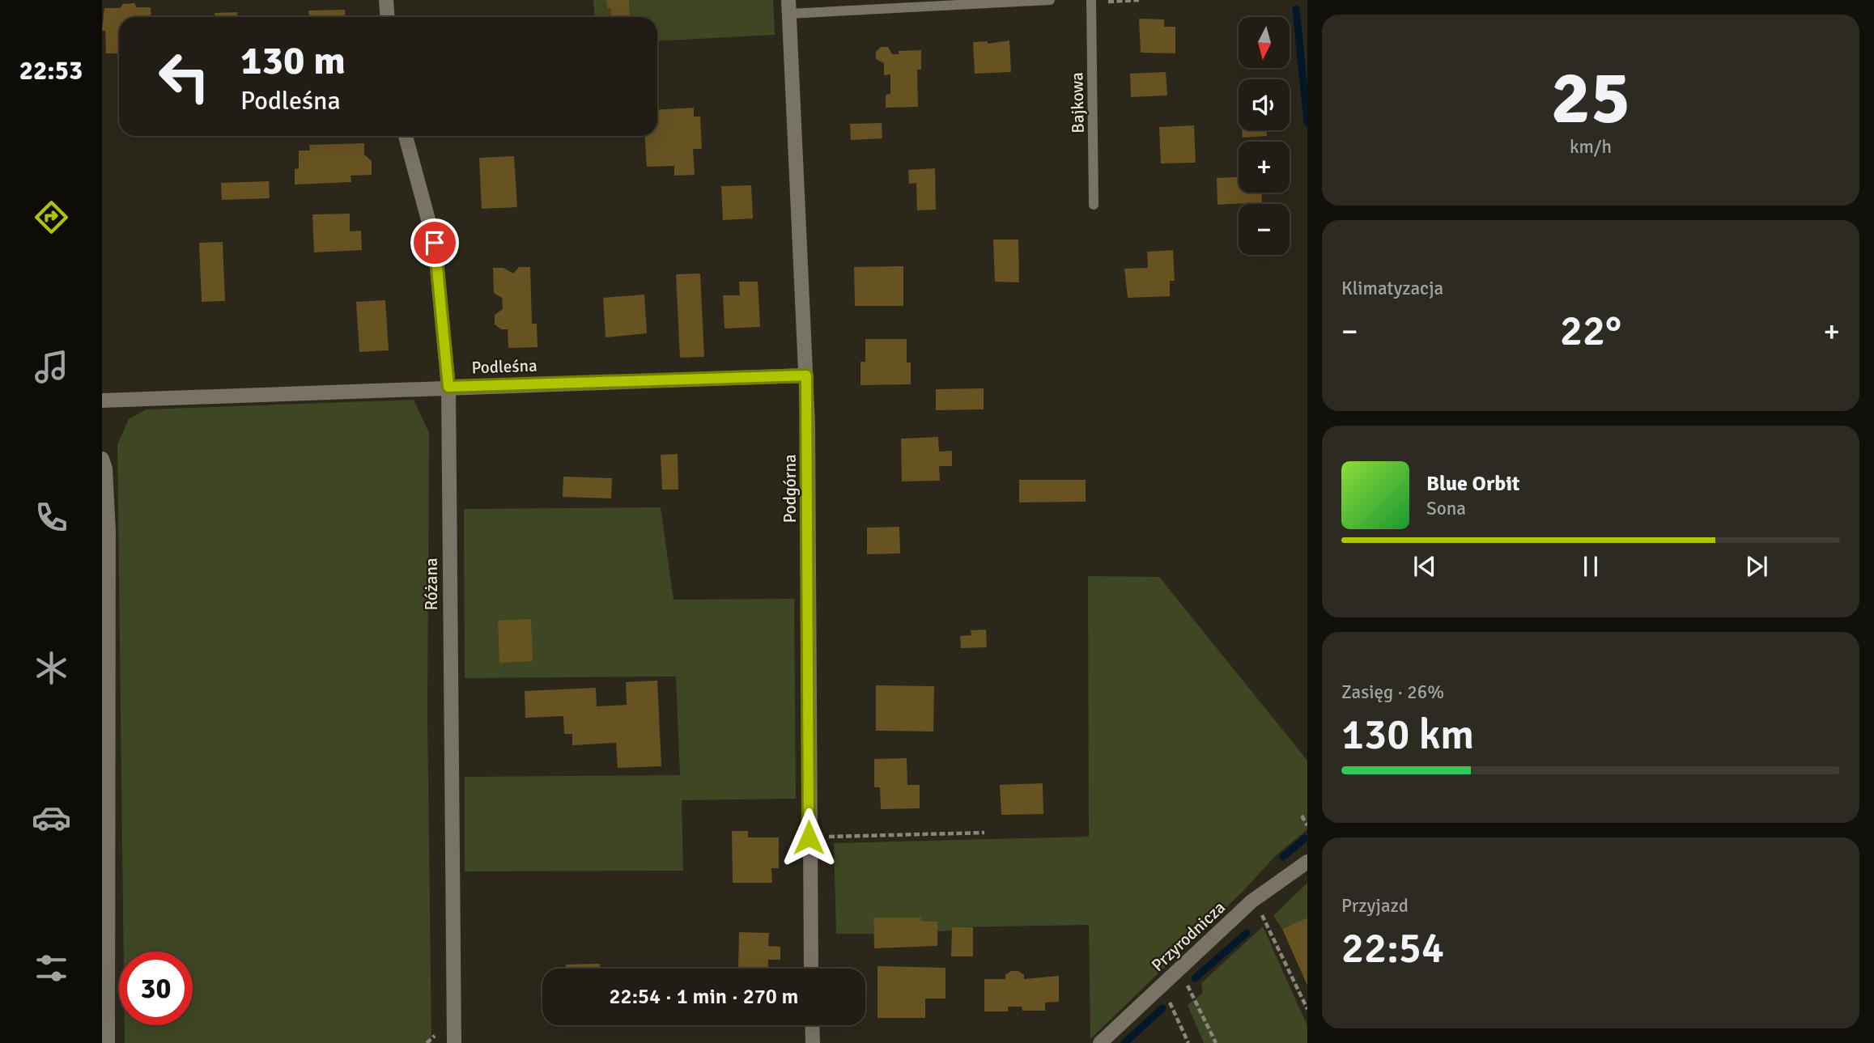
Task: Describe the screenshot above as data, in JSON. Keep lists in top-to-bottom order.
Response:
{
  "streets": {
    "street": [
      "Podleśna",
      "Podgórna",
      "Różana",
      "Przyrodnicza"
    ],
    "lane": ["Bajkowa"]
  },
  "crossings": [
    ["Podleśna", "Podgórna"],
    ["Podleśna", "Różana"]
  ],
  "north": "bottom",
  "page": {
    "tabs": "22:53",
    "tile": [
      ["25", "km/h"],
      "Klimatyzacja",
      ["Zasięg · 26%", "130 km"],
      ["Przyjazd", "22:54"]
    ],
    "map_buttons": ["+", "−"],
    "turn": ["130 m", "Podleśna"],
    "heat": ["−", "22°", "+"],
    "song": ["Blue Orbit", "Sona"],
    "limit": "30",
    "trip": "22:54 · 1 min · 270 m"
  }
}
